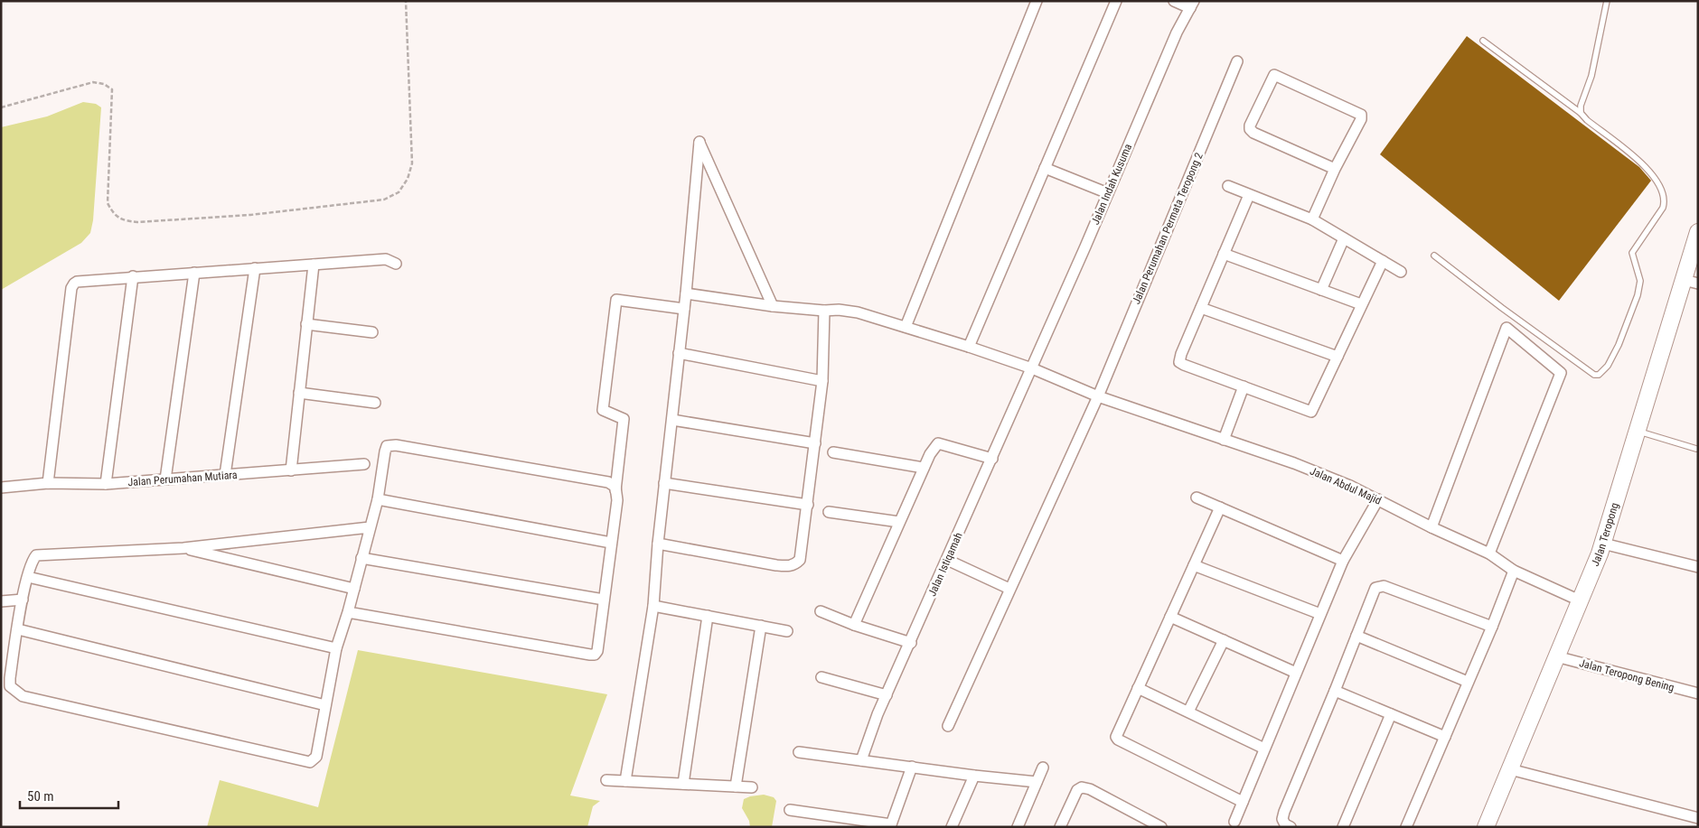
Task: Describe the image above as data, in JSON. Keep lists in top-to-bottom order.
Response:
{
  "streets": {
    "main road": ["Jalan Teropong"],
    "street": [
      "Jalan Indah Kusuma",
      "Jalan Perumahan Permata Teropong 2",
      "Jalan Perumahan Mutiara",
      "Jalan Abdul Majid",
      "Jalan Istiqamah",
      "Jalan Teropong Bening"
    ]
  },
  "crossings": [
    ["Jalan Indah Kusuma", "Jalan Abdul Majid"],
    ["Jalan Indah Kusuma", "Jalan Istiqamah"],
    ["Jalan Perumahan Permata Teropong 2", "Jalan Abdul Majid"],
    ["Jalan Abdul Majid", "Jalan Teropong"],
    ["Jalan Abdul Majid", "Jalan Istiqamah"],
    ["Jalan Teropong", "Jalan Teropong Bening"]
  ],
  "scale_bar": "50 m"
}
